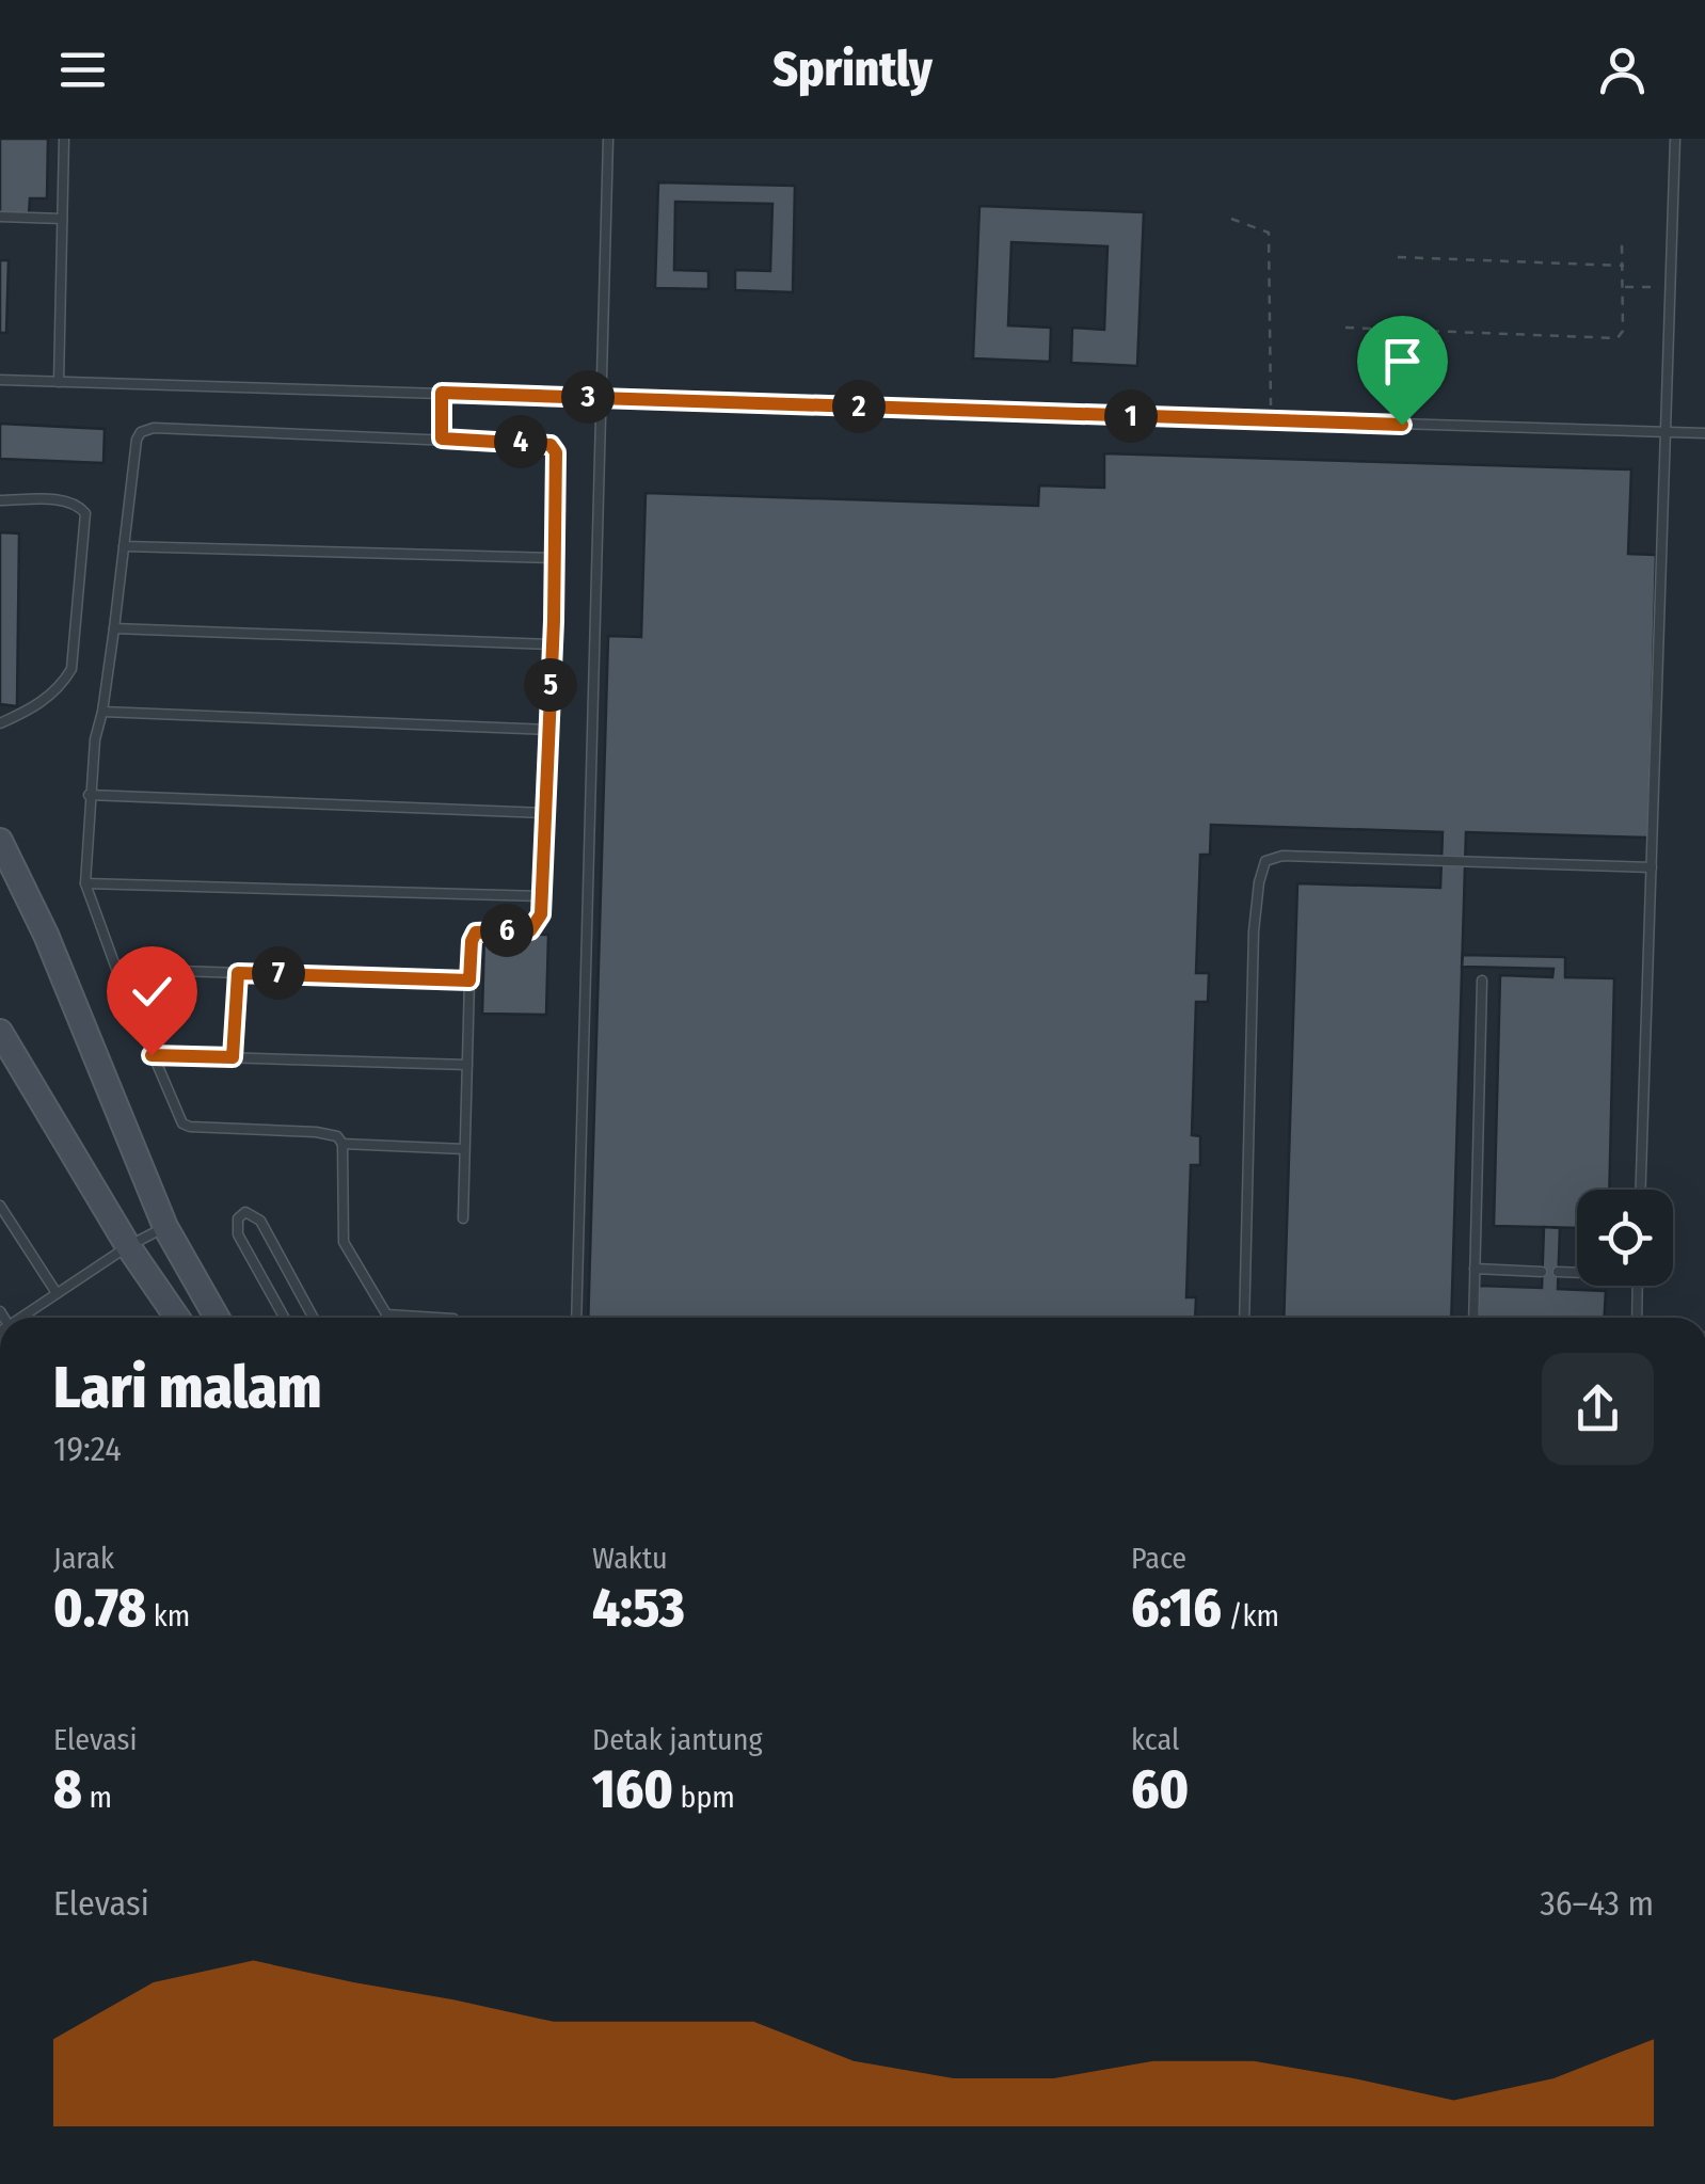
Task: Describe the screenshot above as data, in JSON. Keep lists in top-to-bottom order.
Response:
{
  "page": {
    "header": "Sprintly",
    "pins": [
      "3",
      "2",
      "1",
      "4",
      "5",
      "6",
      "7"
    ],
    "heading": ["Lari malam", "19:24"],
    "stats": [
      ["Jarak", "0.78 km"],
      ["Waktu", "4:53"],
      ["Pace", "6:16 /km"],
      ["Elevasi", "8 m"],
      ["Detak jantung", "160 bpm"],
      ["kcal", "60"]
    ],
    "chart": ["Elevasi", "36–43 m"]
  }
}
